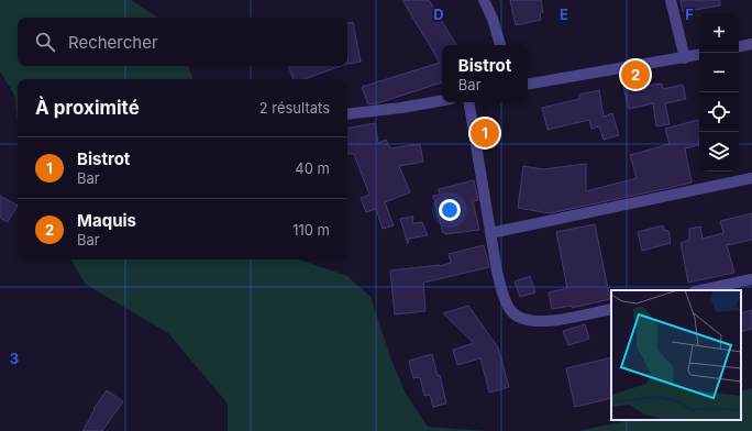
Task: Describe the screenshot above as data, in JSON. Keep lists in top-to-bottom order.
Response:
{
  "page": {
    "map_buttons": ["+", "−"],
    "search": "Rechercher",
    "popup": ["Bistrot", "Bar"],
    "pins": ["2", "1"],
    "heading": ["À proximité", "2 résultats"],
    "list": [
      {
        "mark": "1",
        "name": "Bistrot",
        "note": "Bar",
        "value": "40 m"
      },
      {
        "mark": "2",
        "name": "Maquis",
        "note": "Bar",
        "value": "110 m"
      }
    ]
  },
  "grid": {
    "columns": ["D", "E", "F"],
    "rows": ["3"]
  }
}
